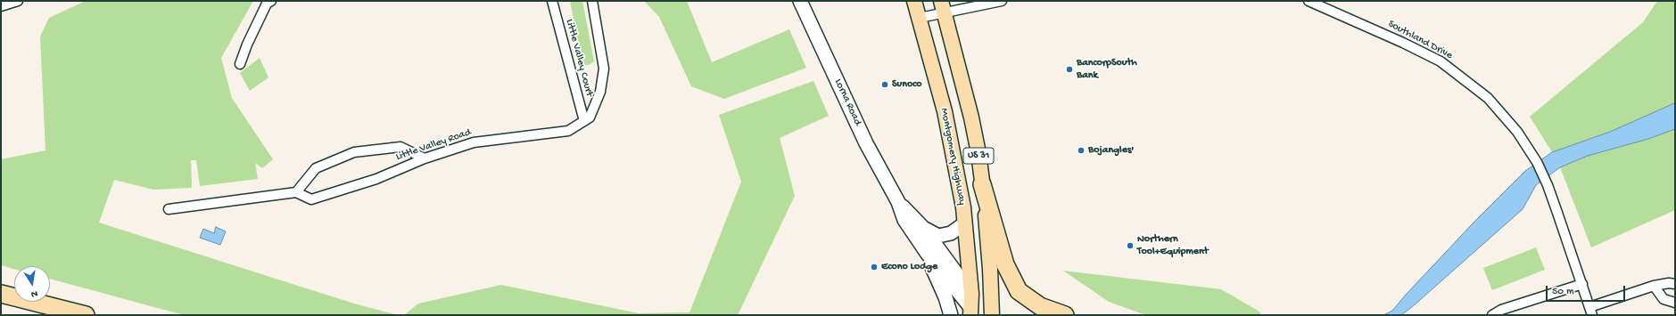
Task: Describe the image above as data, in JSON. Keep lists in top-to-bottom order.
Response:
{
  "streets": {
    "main road": ["US 31", "Montgomery Highway"],
    "street": [
      "Southland Drive",
      "Little Valley Court",
      "Lorna Road",
      "Little Valley Road"
    ]
  },
  "crossings": [
    ["Little Valley Court", "Little Valley Road"],
    ["Lorna Road", "Montgomery Highway"]
  ],
  "places": [
    "BancorpSouth Bank",
    "Sunoco",
    "Bojangles'",
    "Northern Tool+Equipment",
    "Econo Lodge"
  ],
  "scale_bar": "50 m",
  "north": "bottom"
}
